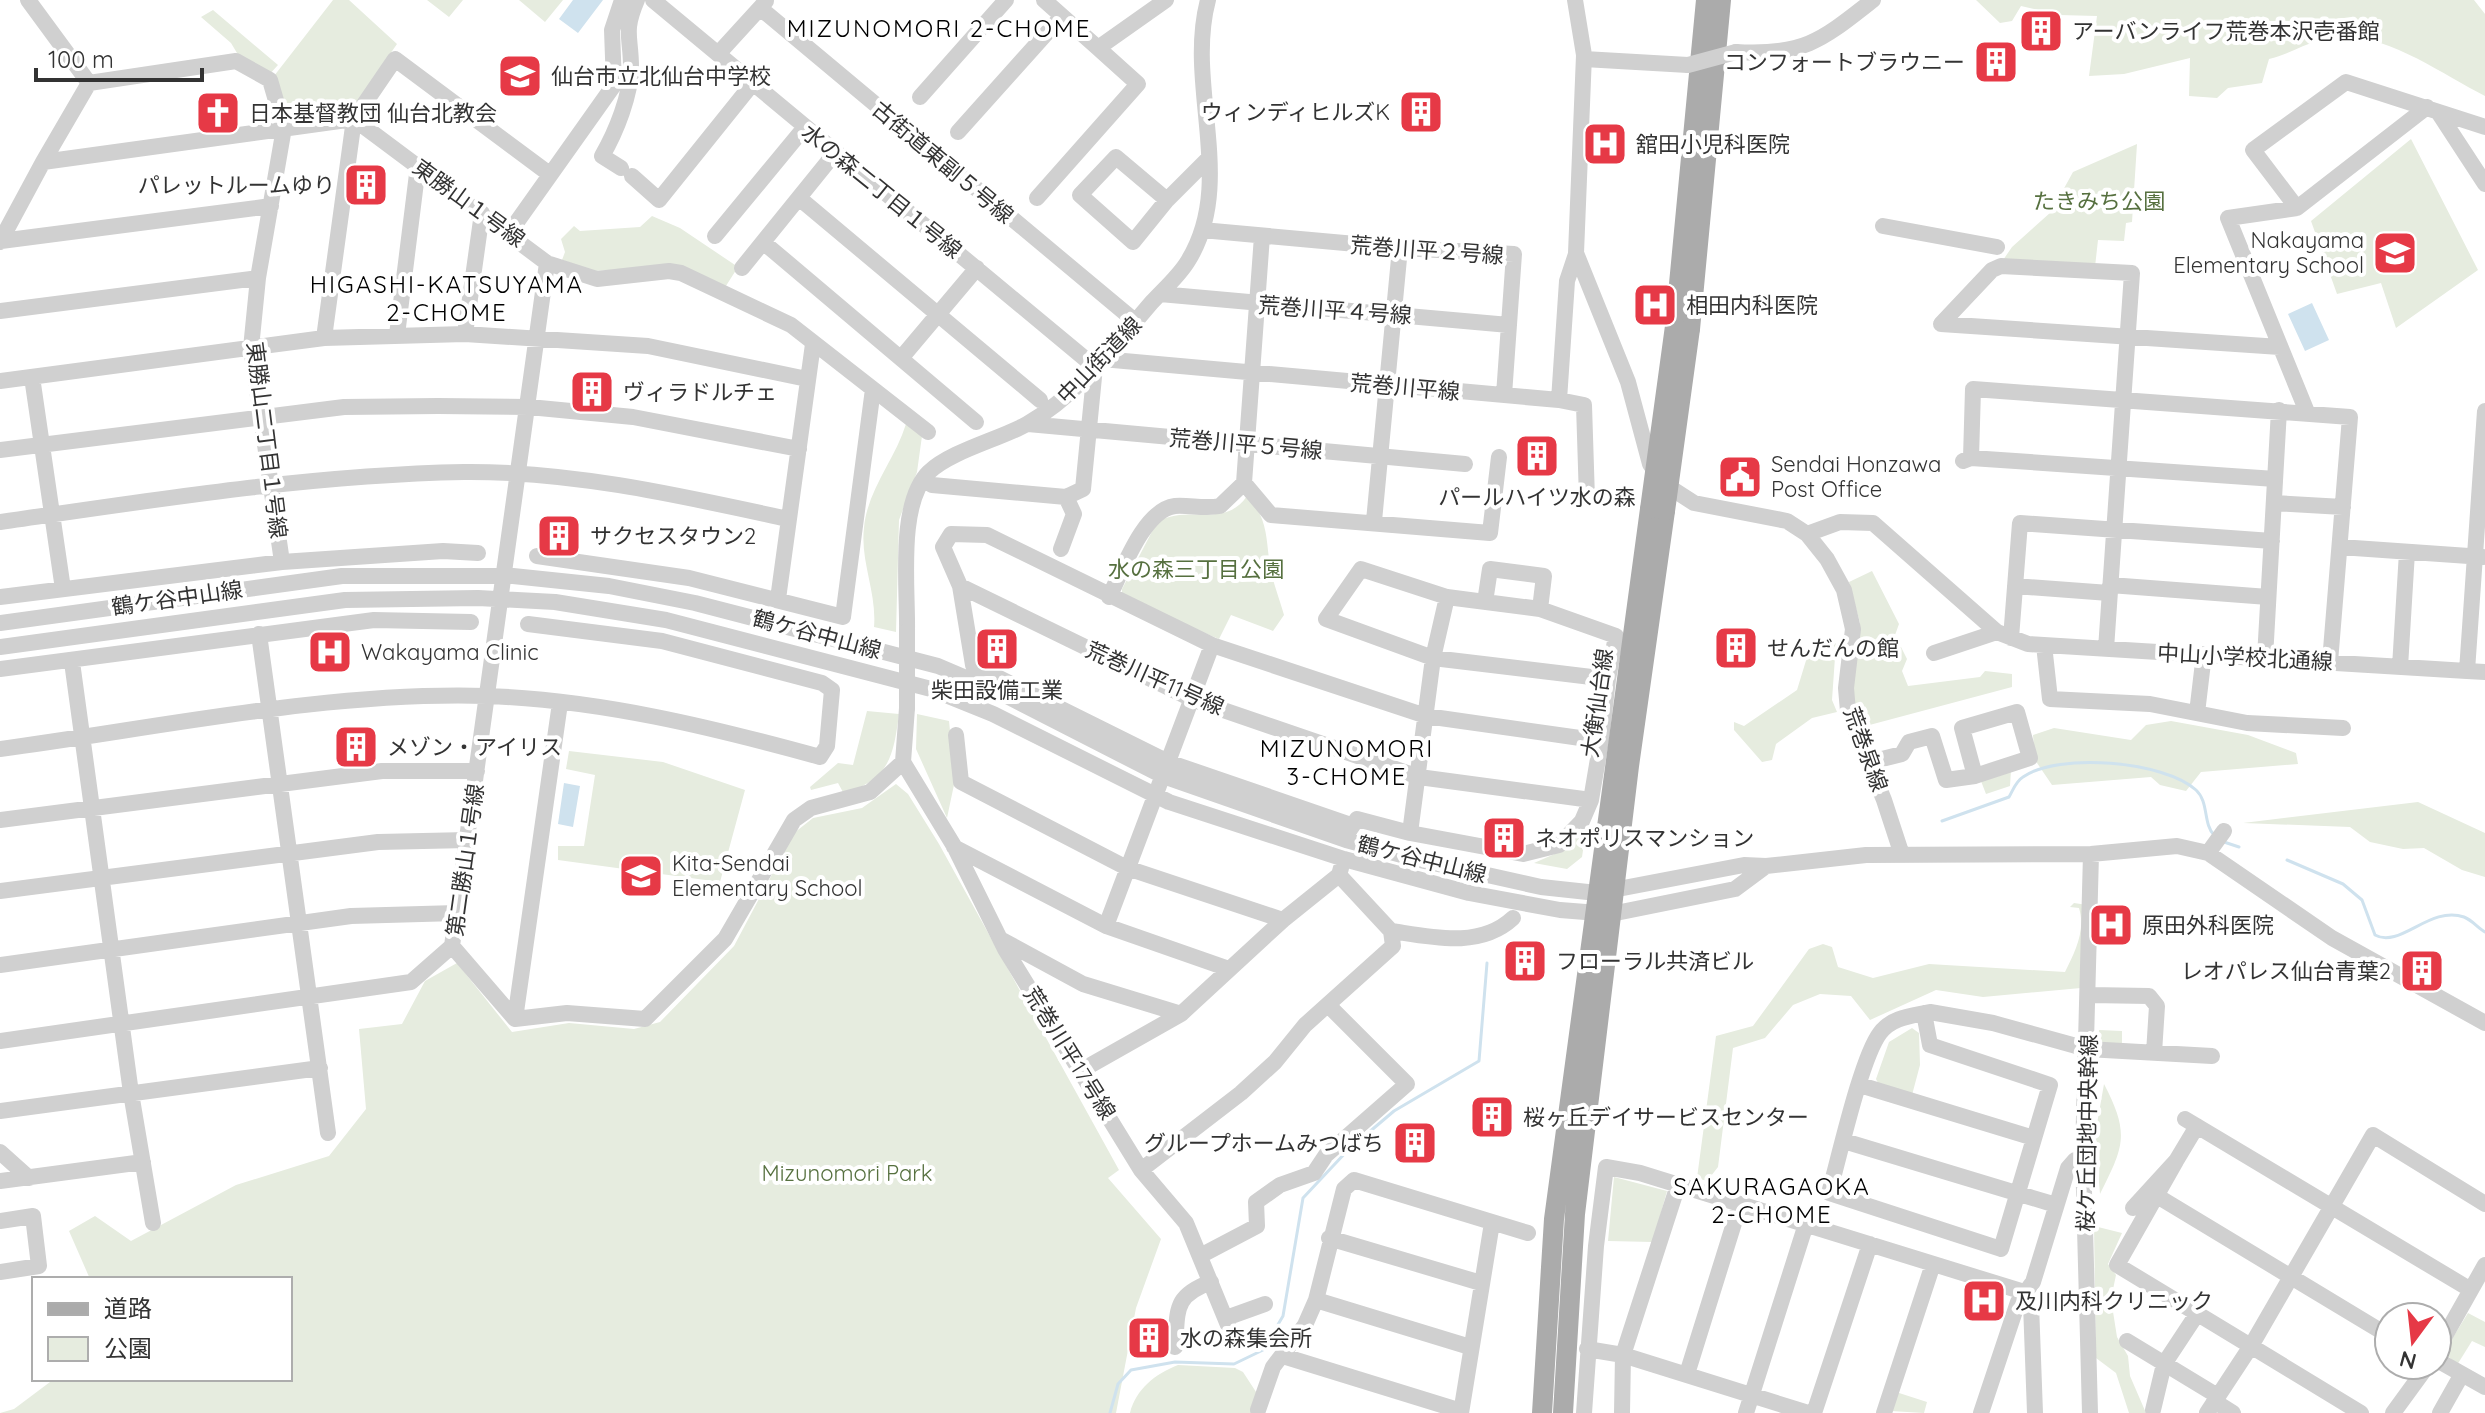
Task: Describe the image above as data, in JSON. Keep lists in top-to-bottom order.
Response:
{
  "streets": {
    "main road": ["大衡仙台線"],
    "street": [
      "古街道東副５号線",
      "水の森二丁目１号線",
      "東勝山１号線",
      "荒巻川平２号線",
      "荒巻川平４号線",
      "中山街道線",
      "荒巻川平線",
      "東勝山二丁目１号線",
      "荒巻川平５号線",
      "鶴ケ谷中山線",
      "中山小学校北通線",
      "荒巻川平11号線",
      "荒巻泉線",
      "第二勝山１号線",
      "荒巻川平17号線",
      "桜ケ丘団地中央幹線"
    ]
  },
  "crossings": [
    ["古街道東副５号線", "中山街道線"],
    ["水の森二丁目１号線", "中山街道線"],
    ["水の森二丁目１号線", "荒巻川平線"],
    ["東勝山１号線", "第二勝山１号線"],
    ["荒巻川平２号線", "荒巻川平４号線"],
    ["荒巻川平２号線", "中山街道線"],
    ["荒巻川平２号線", "荒巻川平線"],
    ["荒巻川平４号線", "中山街道線"],
    ["中山街道線", "荒巻川平線"],
    ["中山街道線", "荒巻川平５号線"],
    ["鶴ケ谷中山線", "大衡仙台線"],
    ["鶴ケ谷中山線", "第二勝山１号線"],
    ["中山小学校北通線", "荒巻泉線"]
  ],
  "districts": [
    "MIZUNOMORI 2-CHOME",
    "HIGASHI-KATSUYAMA 2-CHOME",
    "MIZUNOMORI 3-CHOME",
    "SAKURAGAOKA 2-CHOME"
  ],
  "parks": ["たきみち公園", "水の森三丁目公園", "Mizunomori Park"],
  "places": {
    "building": [
      "アーバンライフ荒巻本沢壱番館",
      "コンフォートブラウニー",
      "ウィンディヒルズK",
      "パレットルームゆり",
      "ヴィラドルチェ",
      "パールハイツ水の森",
      "サクセスタウン2",
      "せんだんの館",
      "柴田設備工業",
      "メゾン・アイリス",
      "ネオポリスマンション",
      "フローラル共済ビル",
      "レオパレス仙台青葉2",
      "桜ヶ丘デイサービスセンター",
      "グループホームみつばち",
      "水の森集会所"
    ],
    "school or university": ["仙台市立北仙台中学校", "Nakayama Elementary School", "Kita-Sendai Elementary School"],
    "church": ["日本基督教団 仙台北教会"],
    "hospital": [
      "舘田小児科医院",
      "相田内科医院",
      "Wakayama Clinic",
      "原田外科医院",
      "及川内科クリニック"
    ],
    "public building": ["Sendai Honzawa Post Office"]
  },
  "legend": ["道路", "公園"],
  "scale_bar": "100 m",
  "north": "bottom"
}
